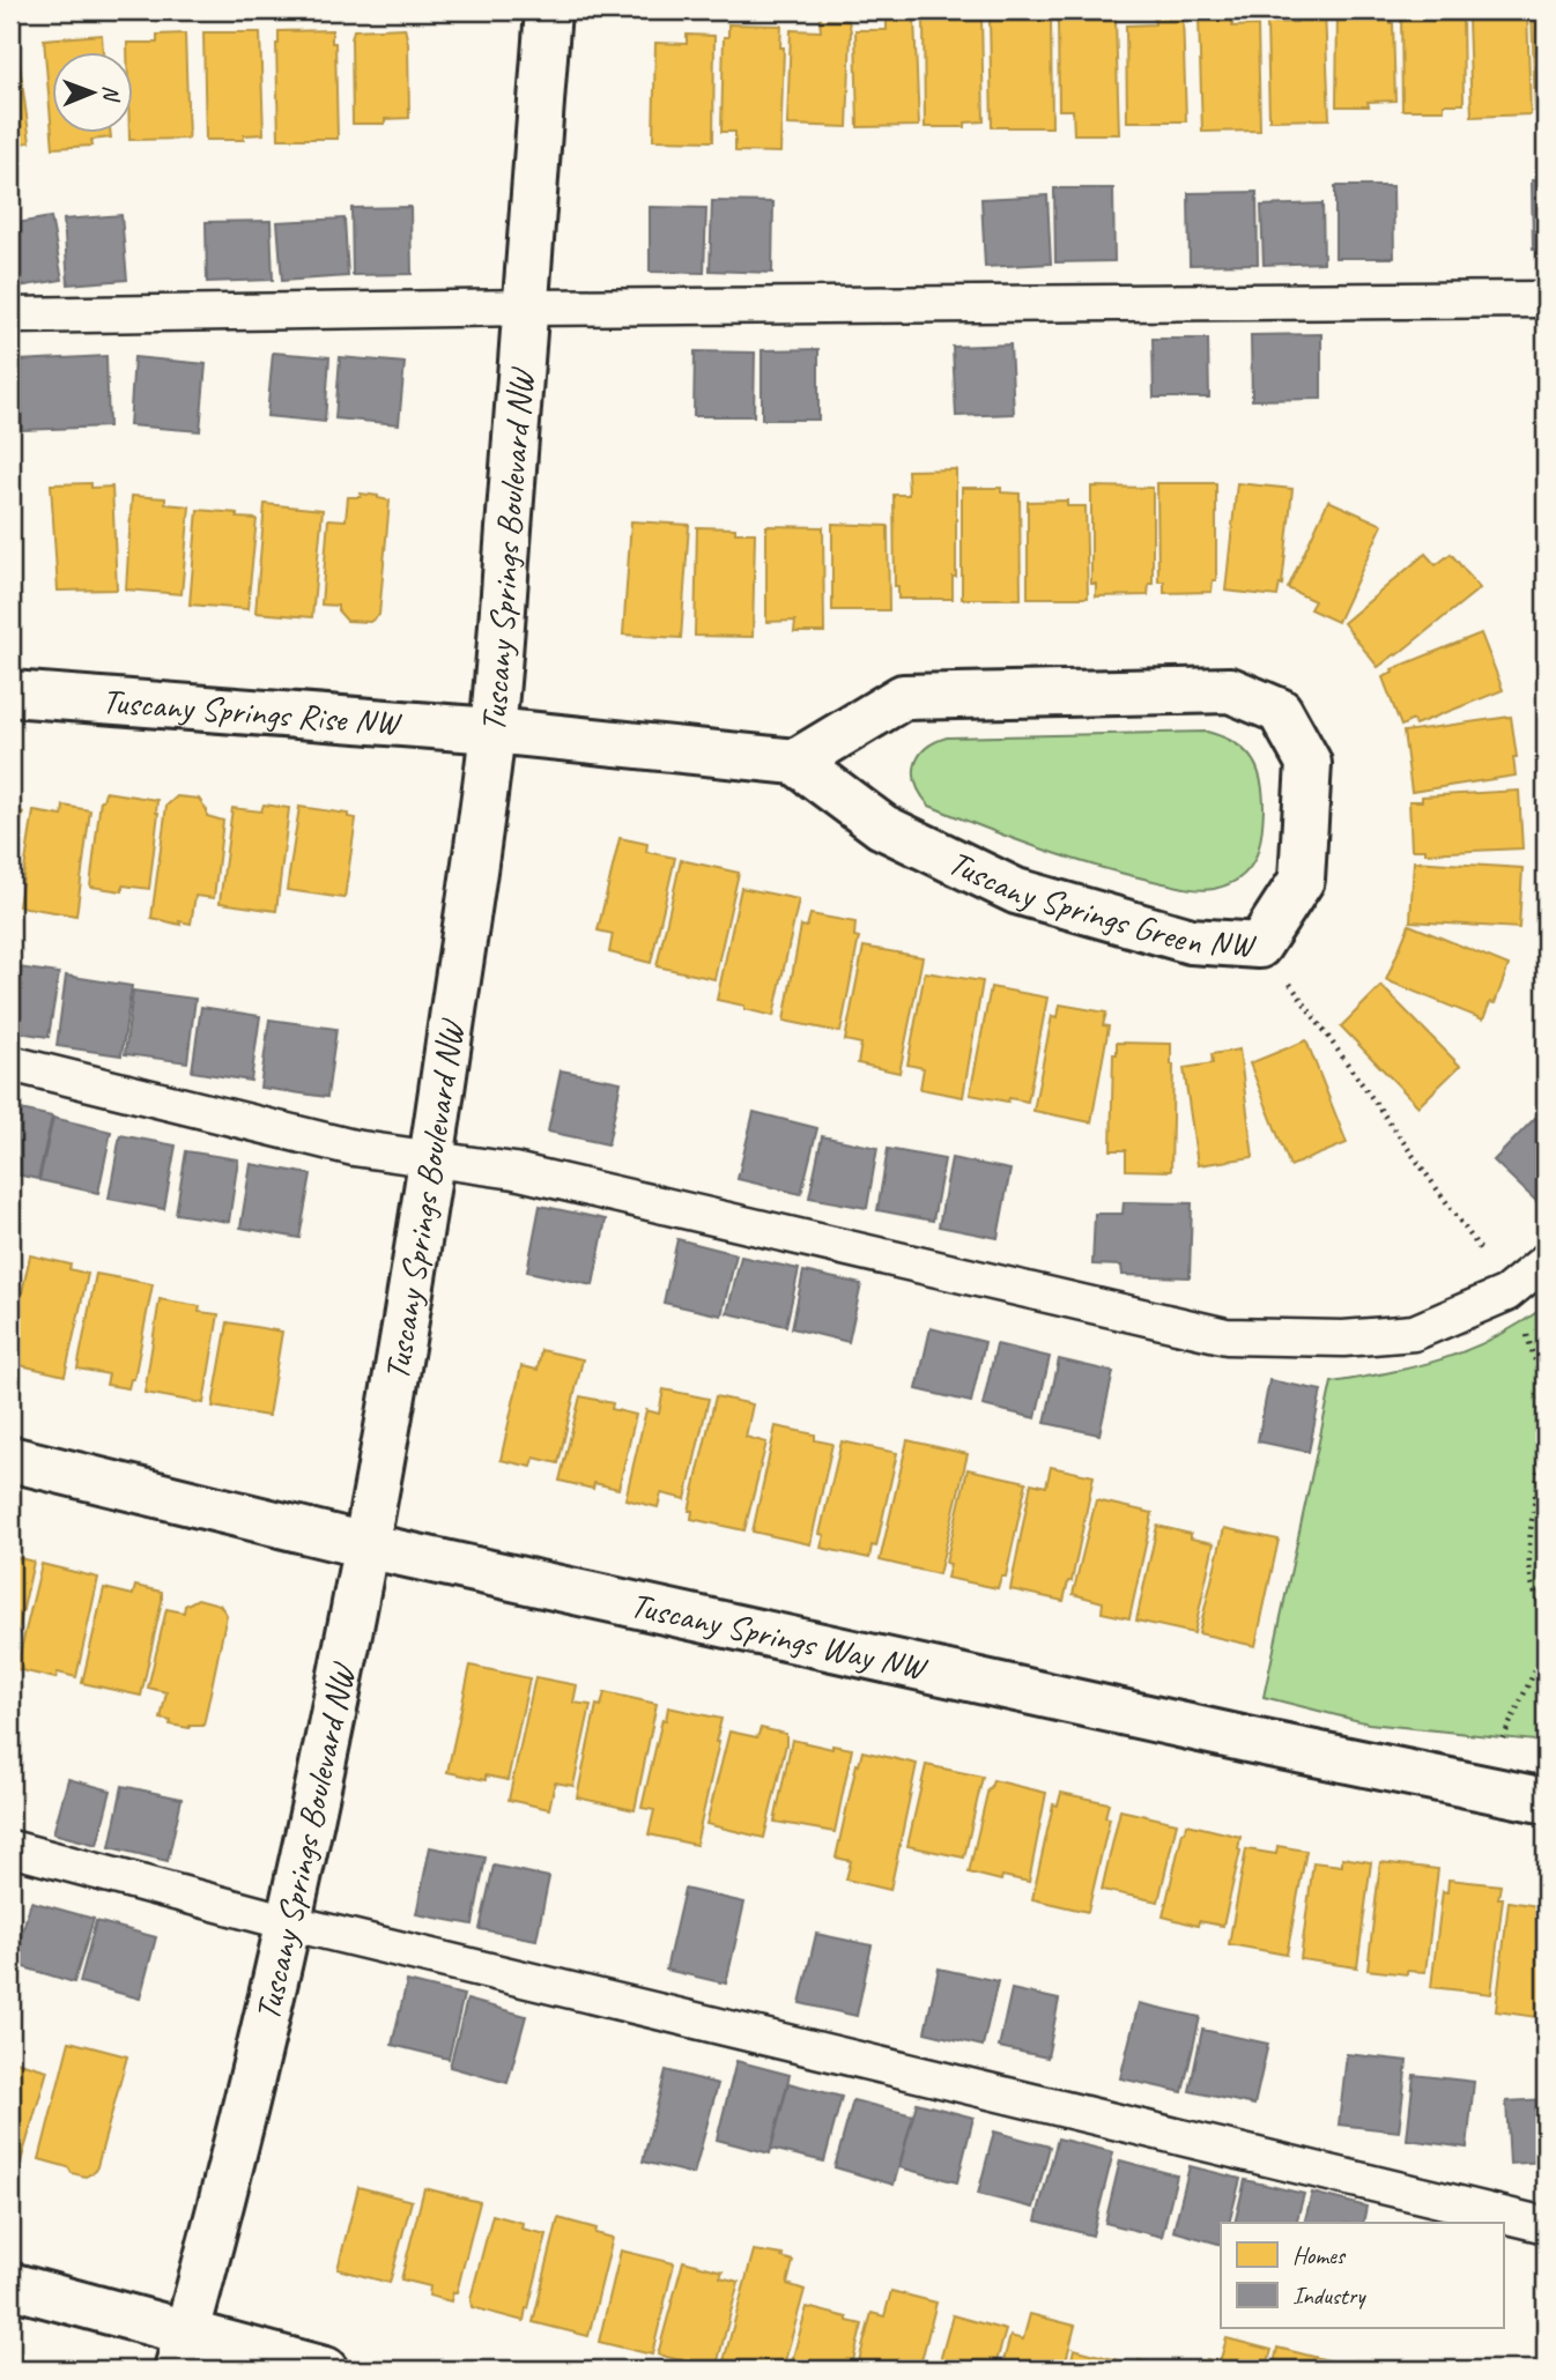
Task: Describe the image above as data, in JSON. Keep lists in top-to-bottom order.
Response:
{
  "streets": {
    "street": [
      "Tuscany Springs Boulevard NW",
      "Tuscany Springs Rise NW",
      "Tuscany Springs Green NW",
      "Tuscany Springs Way NW"
    ]
  },
  "crossings": [
    ["Tuscany Springs Boulevard NW", "Tuscany Springs Rise NW"],
    ["Tuscany Springs Boulevard NW", "Tuscany Springs Way NW"]
  ],
  "legend": ["Homes", "Industry"],
  "north": "right"
}
